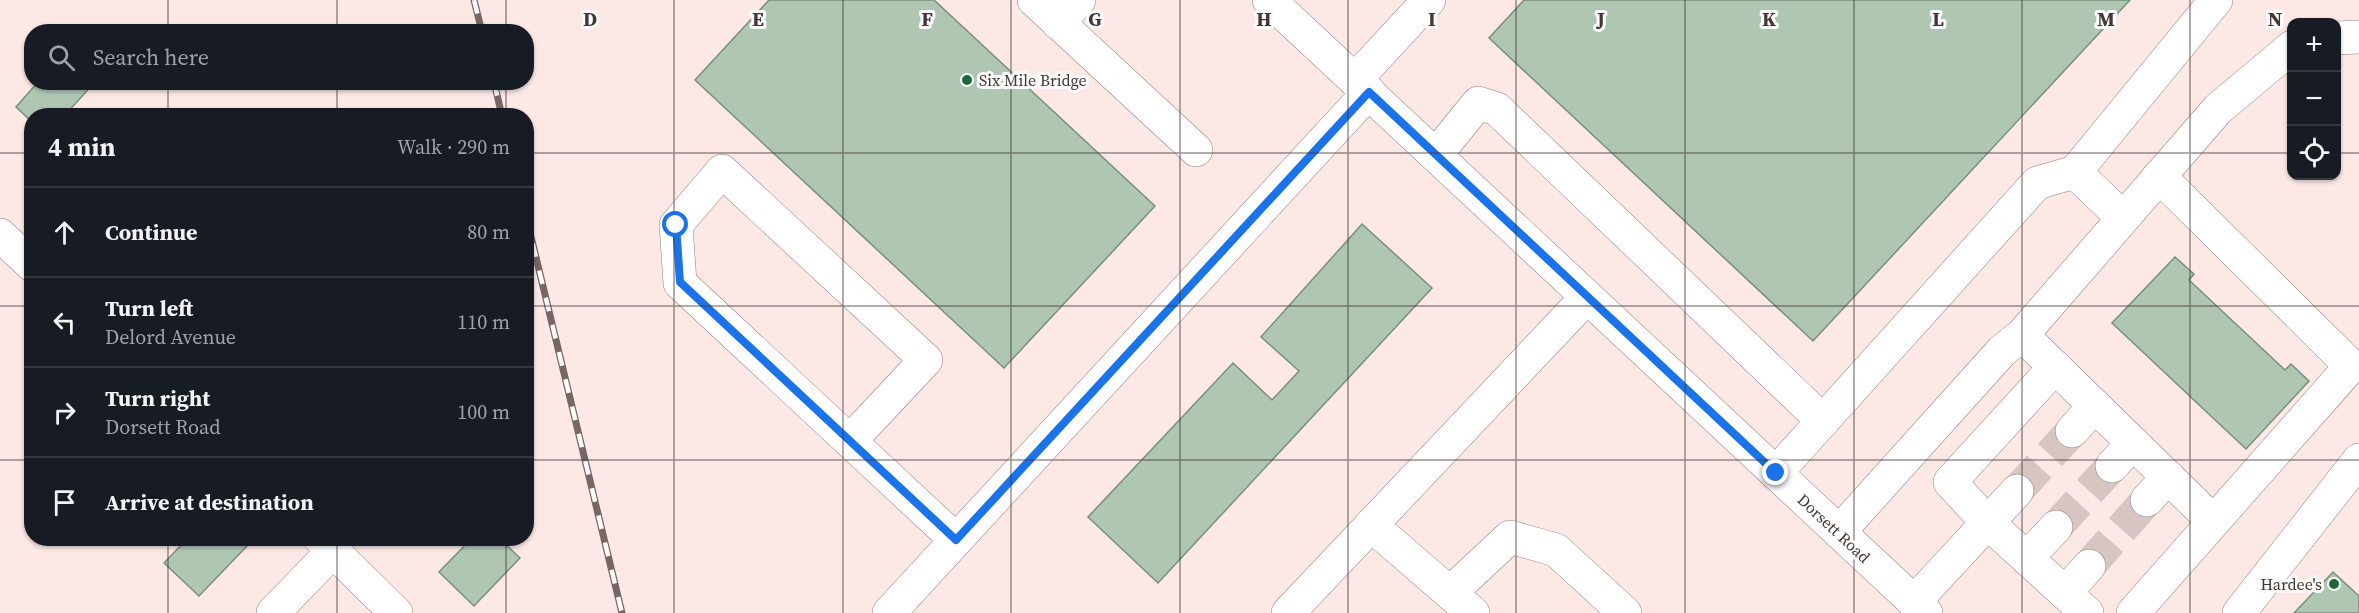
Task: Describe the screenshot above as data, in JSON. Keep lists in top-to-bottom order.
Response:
{
  "streets": {
    "street": ["Dorsett Road"]
  },
  "places": ["Six Mile Bridge", "Hardee's"],
  "page": {
    "map_buttons": ["+", "−"],
    "search": "Search here",
    "heading": ["4 min", "Walk · 290 m"],
    "list": [
      ["Continue", "80 m"],
      ["Turn left", "Delord Avenue", "110 m"],
      ["Turn right", "Dorsett Road", "100 m"],
      "Arrive at destination"
    ]
  },
  "grid": {
    "columns": [
      "D",
      "E",
      "F",
      "G",
      "H",
      "I",
      "J",
      "K",
      "L",
      "M",
      "N"
    ]
  }
}
